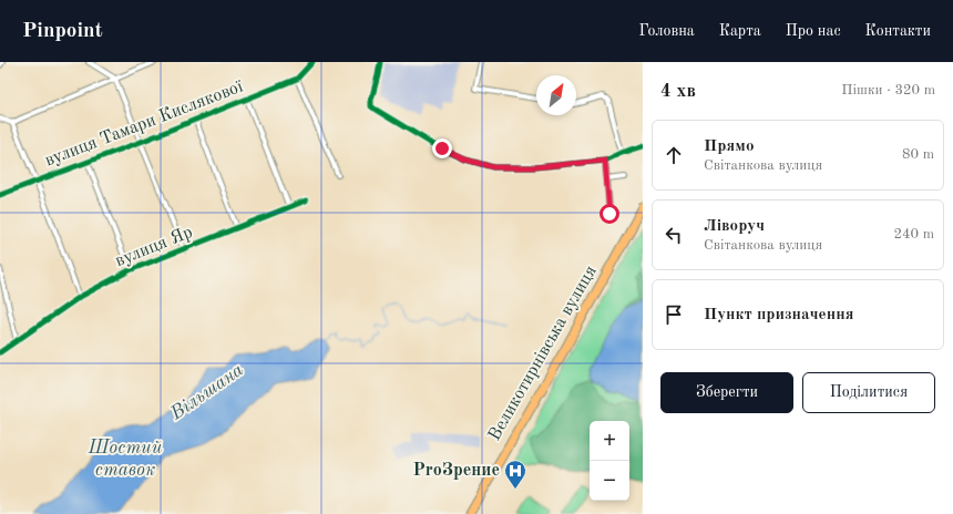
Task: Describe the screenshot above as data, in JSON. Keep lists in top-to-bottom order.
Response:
{
  "streets": {
    "main road": ["Великотирнівська вулиця"],
    "street": ["вулиця Тамари Кислякової", "вулиця Яр"]
  },
  "water": ["Вільшана", "Шостий ставок"],
  "places": {
    "hospital": ["ProЗрение"]
  },
  "north": "top right",
  "page": {
    "header": "Pinpoint",
    "nav": [
      "Головна",
      "Карта",
      "Про нас",
      "Контакти"
    ],
    "heading": ["4 хв", "Пішки · 320 m"],
    "list": [
      ["Прямо", "Світанкова вулиця", "80 m"],
      ["Ліворуч", "Світанкова вулиця", "240 m"],
      "Пункт призначення"
    ],
    "buttons": ["Зберегти", "Поділитися"],
    "map_buttons": ["+", "−"]
  }
}
